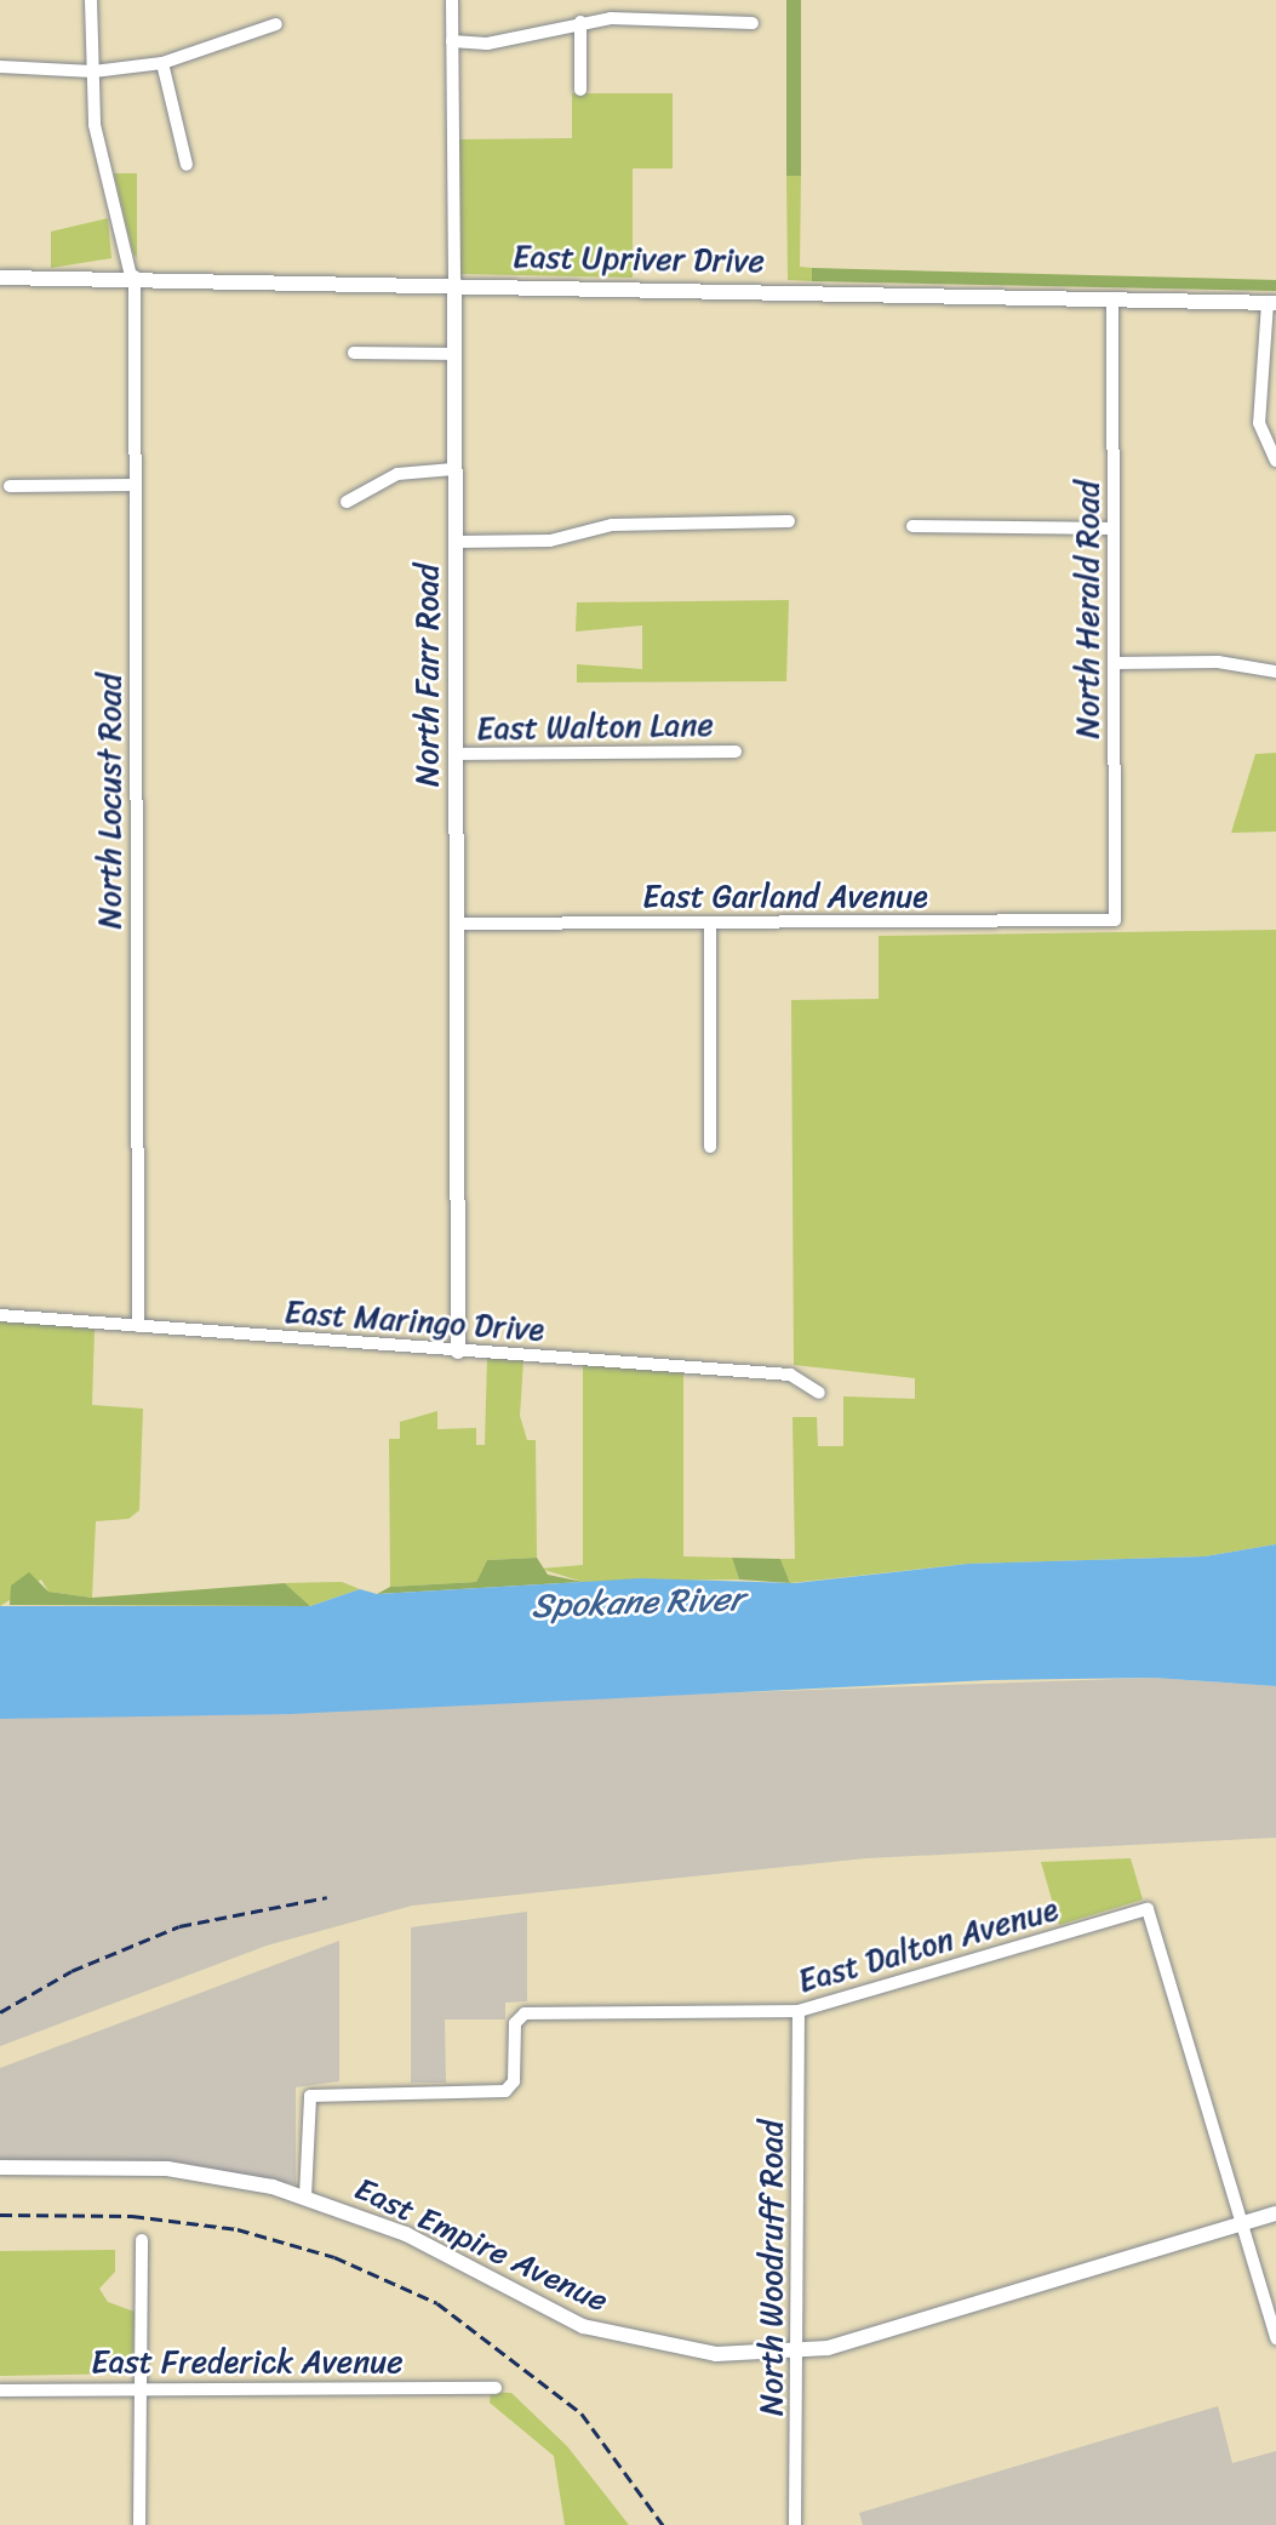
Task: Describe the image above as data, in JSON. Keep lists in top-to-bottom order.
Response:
{
  "streets": {
    "street": [
      "East Upriver Drive",
      "North Herald Road",
      "North Farr Road",
      "East Walton Lane",
      "North Locust Road",
      "East Garland Avenue",
      "East Maringo Drive",
      "East Dalton Avenue",
      "East Empire Avenue",
      "North Woodruff Road",
      "East Frederick Avenue"
    ]
  },
  "crossings": [
    ["East Upriver Drive", "North Herald Road"],
    ["East Upriver Drive", "North Farr Road"],
    ["East Upriver Drive", "North Locust Road"],
    ["North Herald Road", "East Garland Avenue"],
    ["North Farr Road", "East Walton Lane"],
    ["North Farr Road", "East Garland Avenue"],
    ["North Farr Road", "East Maringo Drive"],
    ["North Locust Road", "East Maringo Drive"],
    ["East Dalton Avenue", "East Empire Avenue"],
    ["East Dalton Avenue", "North Woodruff Road"],
    ["East Empire Avenue", "North Woodruff Road"]
  ],
  "water": ["Spokane River"]
}
